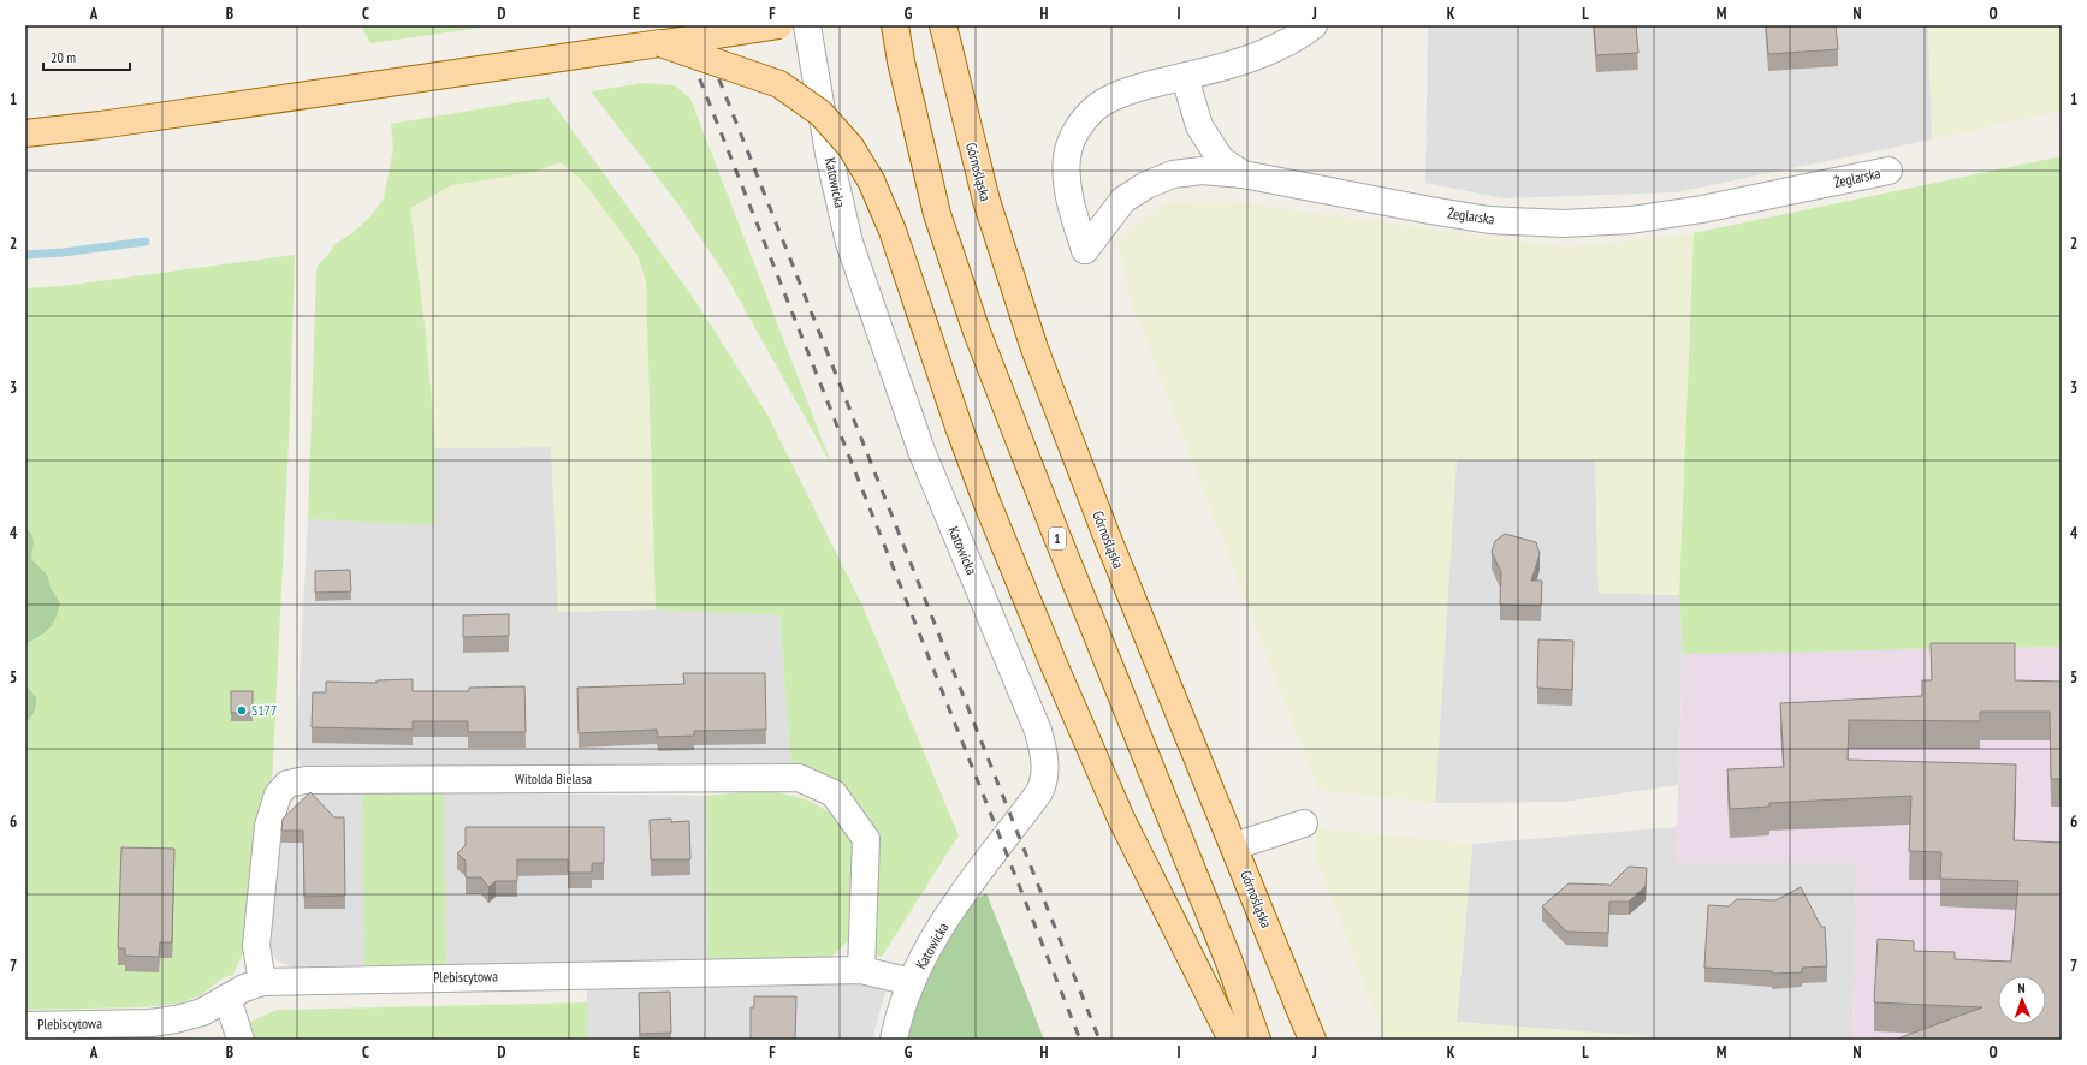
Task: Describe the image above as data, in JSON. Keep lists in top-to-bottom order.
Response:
{
  "streets": {
    "main road": ["Górnośląska", "1"],
    "street": [
      "Żeglarska",
      "Katowicka",
      "Witolda Bielasa",
      "Plebiscytowa"
    ]
  },
  "crossings": [
    ["Katowicka", "Plebiscytowa"],
    ["Witolda Bielasa", "Plebiscytowa"]
  ],
  "places": ["S177"],
  "scale_bar": "20 m",
  "north": "top",
  "grid": {
    "columns": [
      "A",
      "B",
      "C",
      "D",
      "E",
      "F",
      "G",
      "H",
      "I",
      "J",
      "K",
      "L",
      "M",
      "N",
      "O"
    ],
    "rows": [
      "1",
      "2",
      "3",
      "4",
      "5",
      "6",
      "7"
    ]
  }
}
